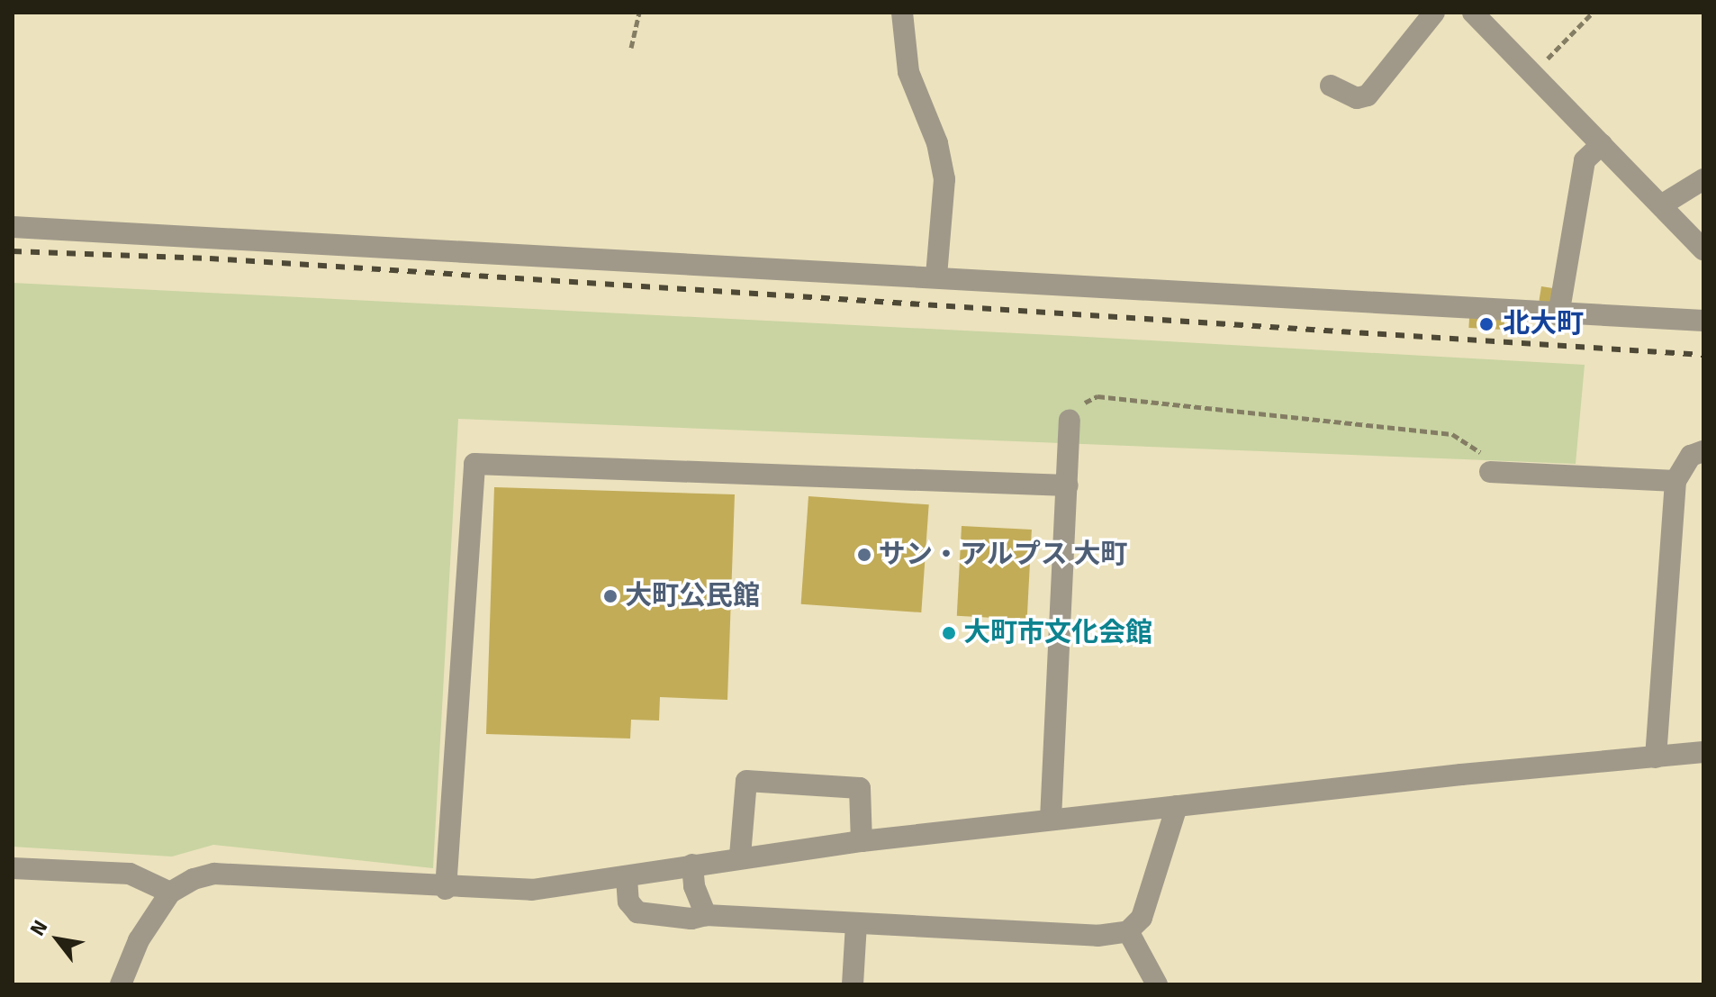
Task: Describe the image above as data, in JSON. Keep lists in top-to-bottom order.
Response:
{
  "places": [
    "北大町",
    "サン・アルプス 大町",
    "大町公民館",
    "大町市文化会館"
  ],
  "north": "top left"
}
